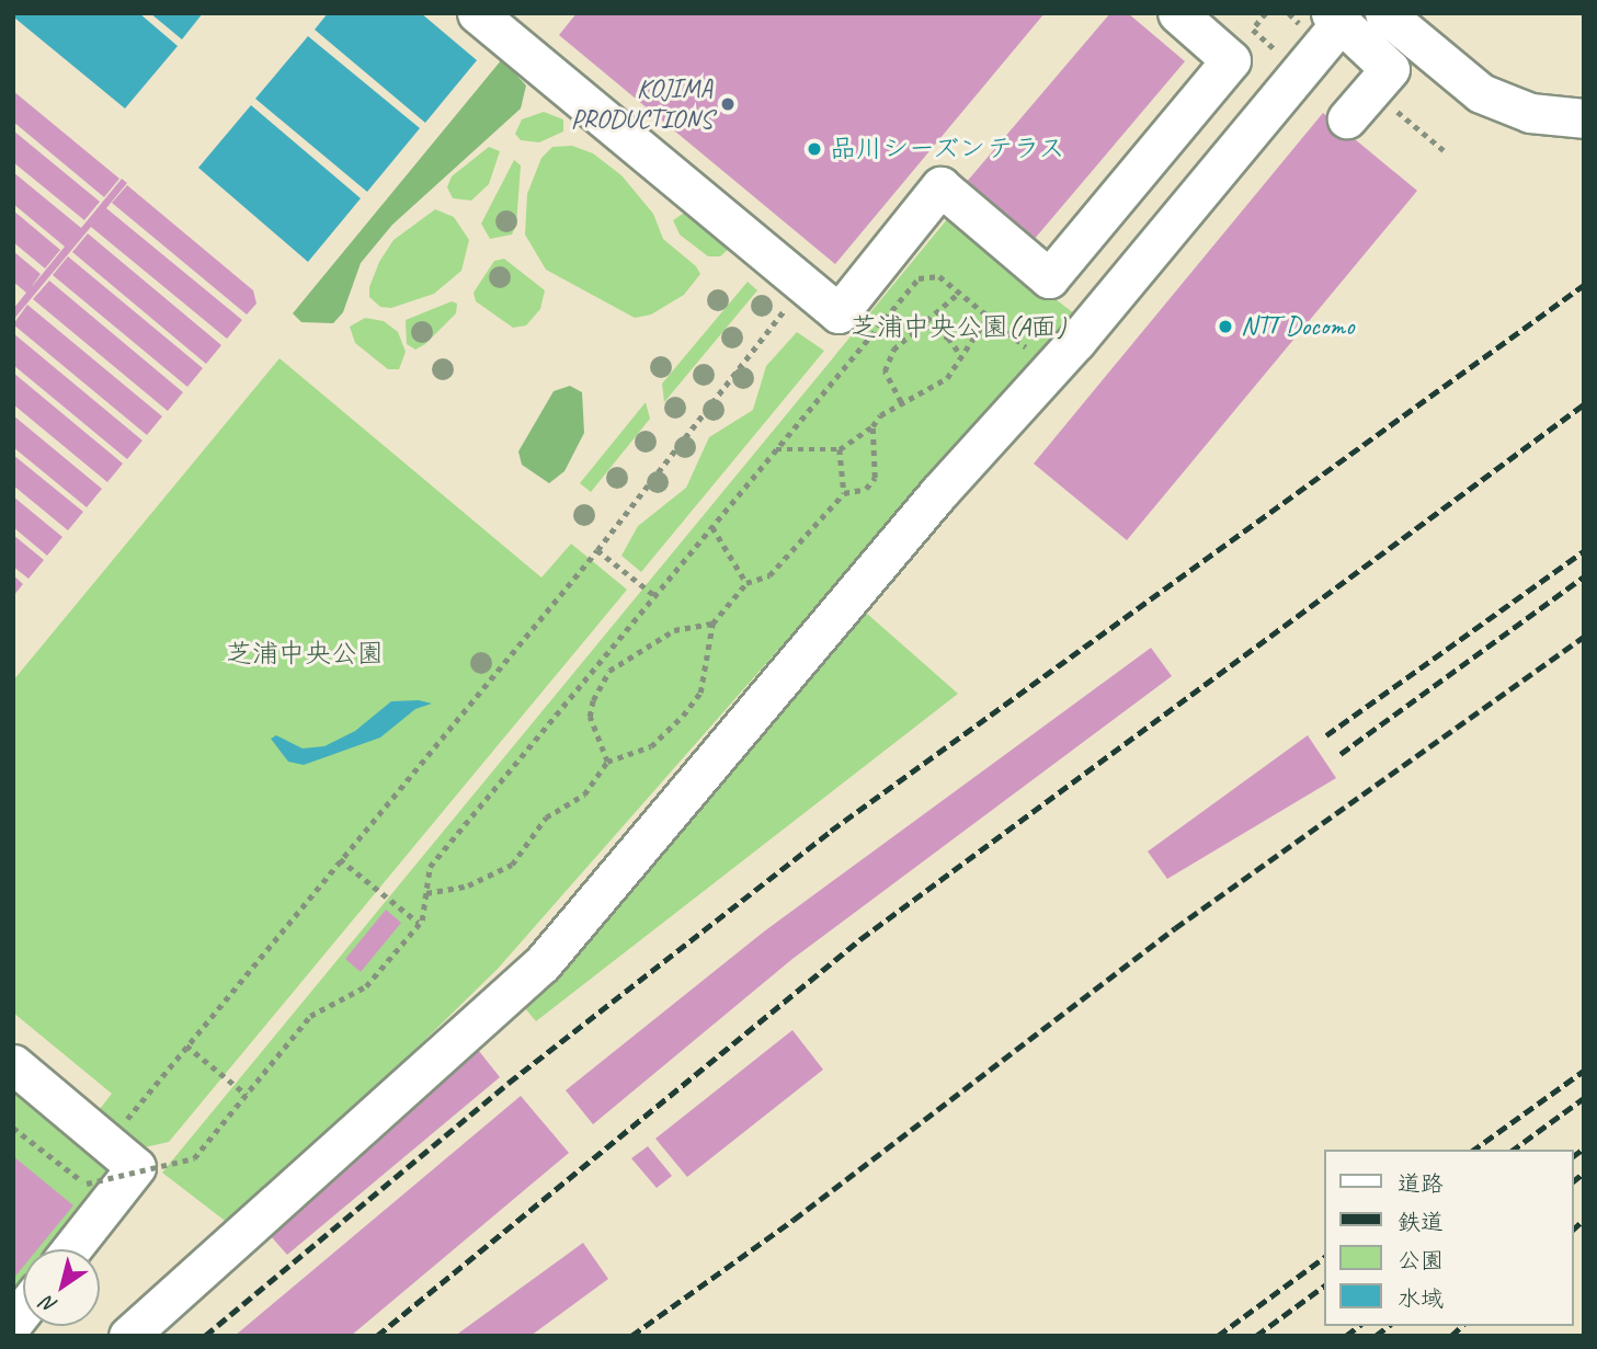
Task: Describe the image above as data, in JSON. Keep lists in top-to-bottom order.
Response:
{
  "parks": ["芝浦中央公園(A面)", "芝浦中央公園"],
  "places": ["KOJIMA PRODUCTIONS", "品川シーズンテラス", "NTT Docomo"],
  "legend": [
    "道路",
    "鉄道",
    "公園",
    "水域"
  ],
  "north": "bottom left"
}
